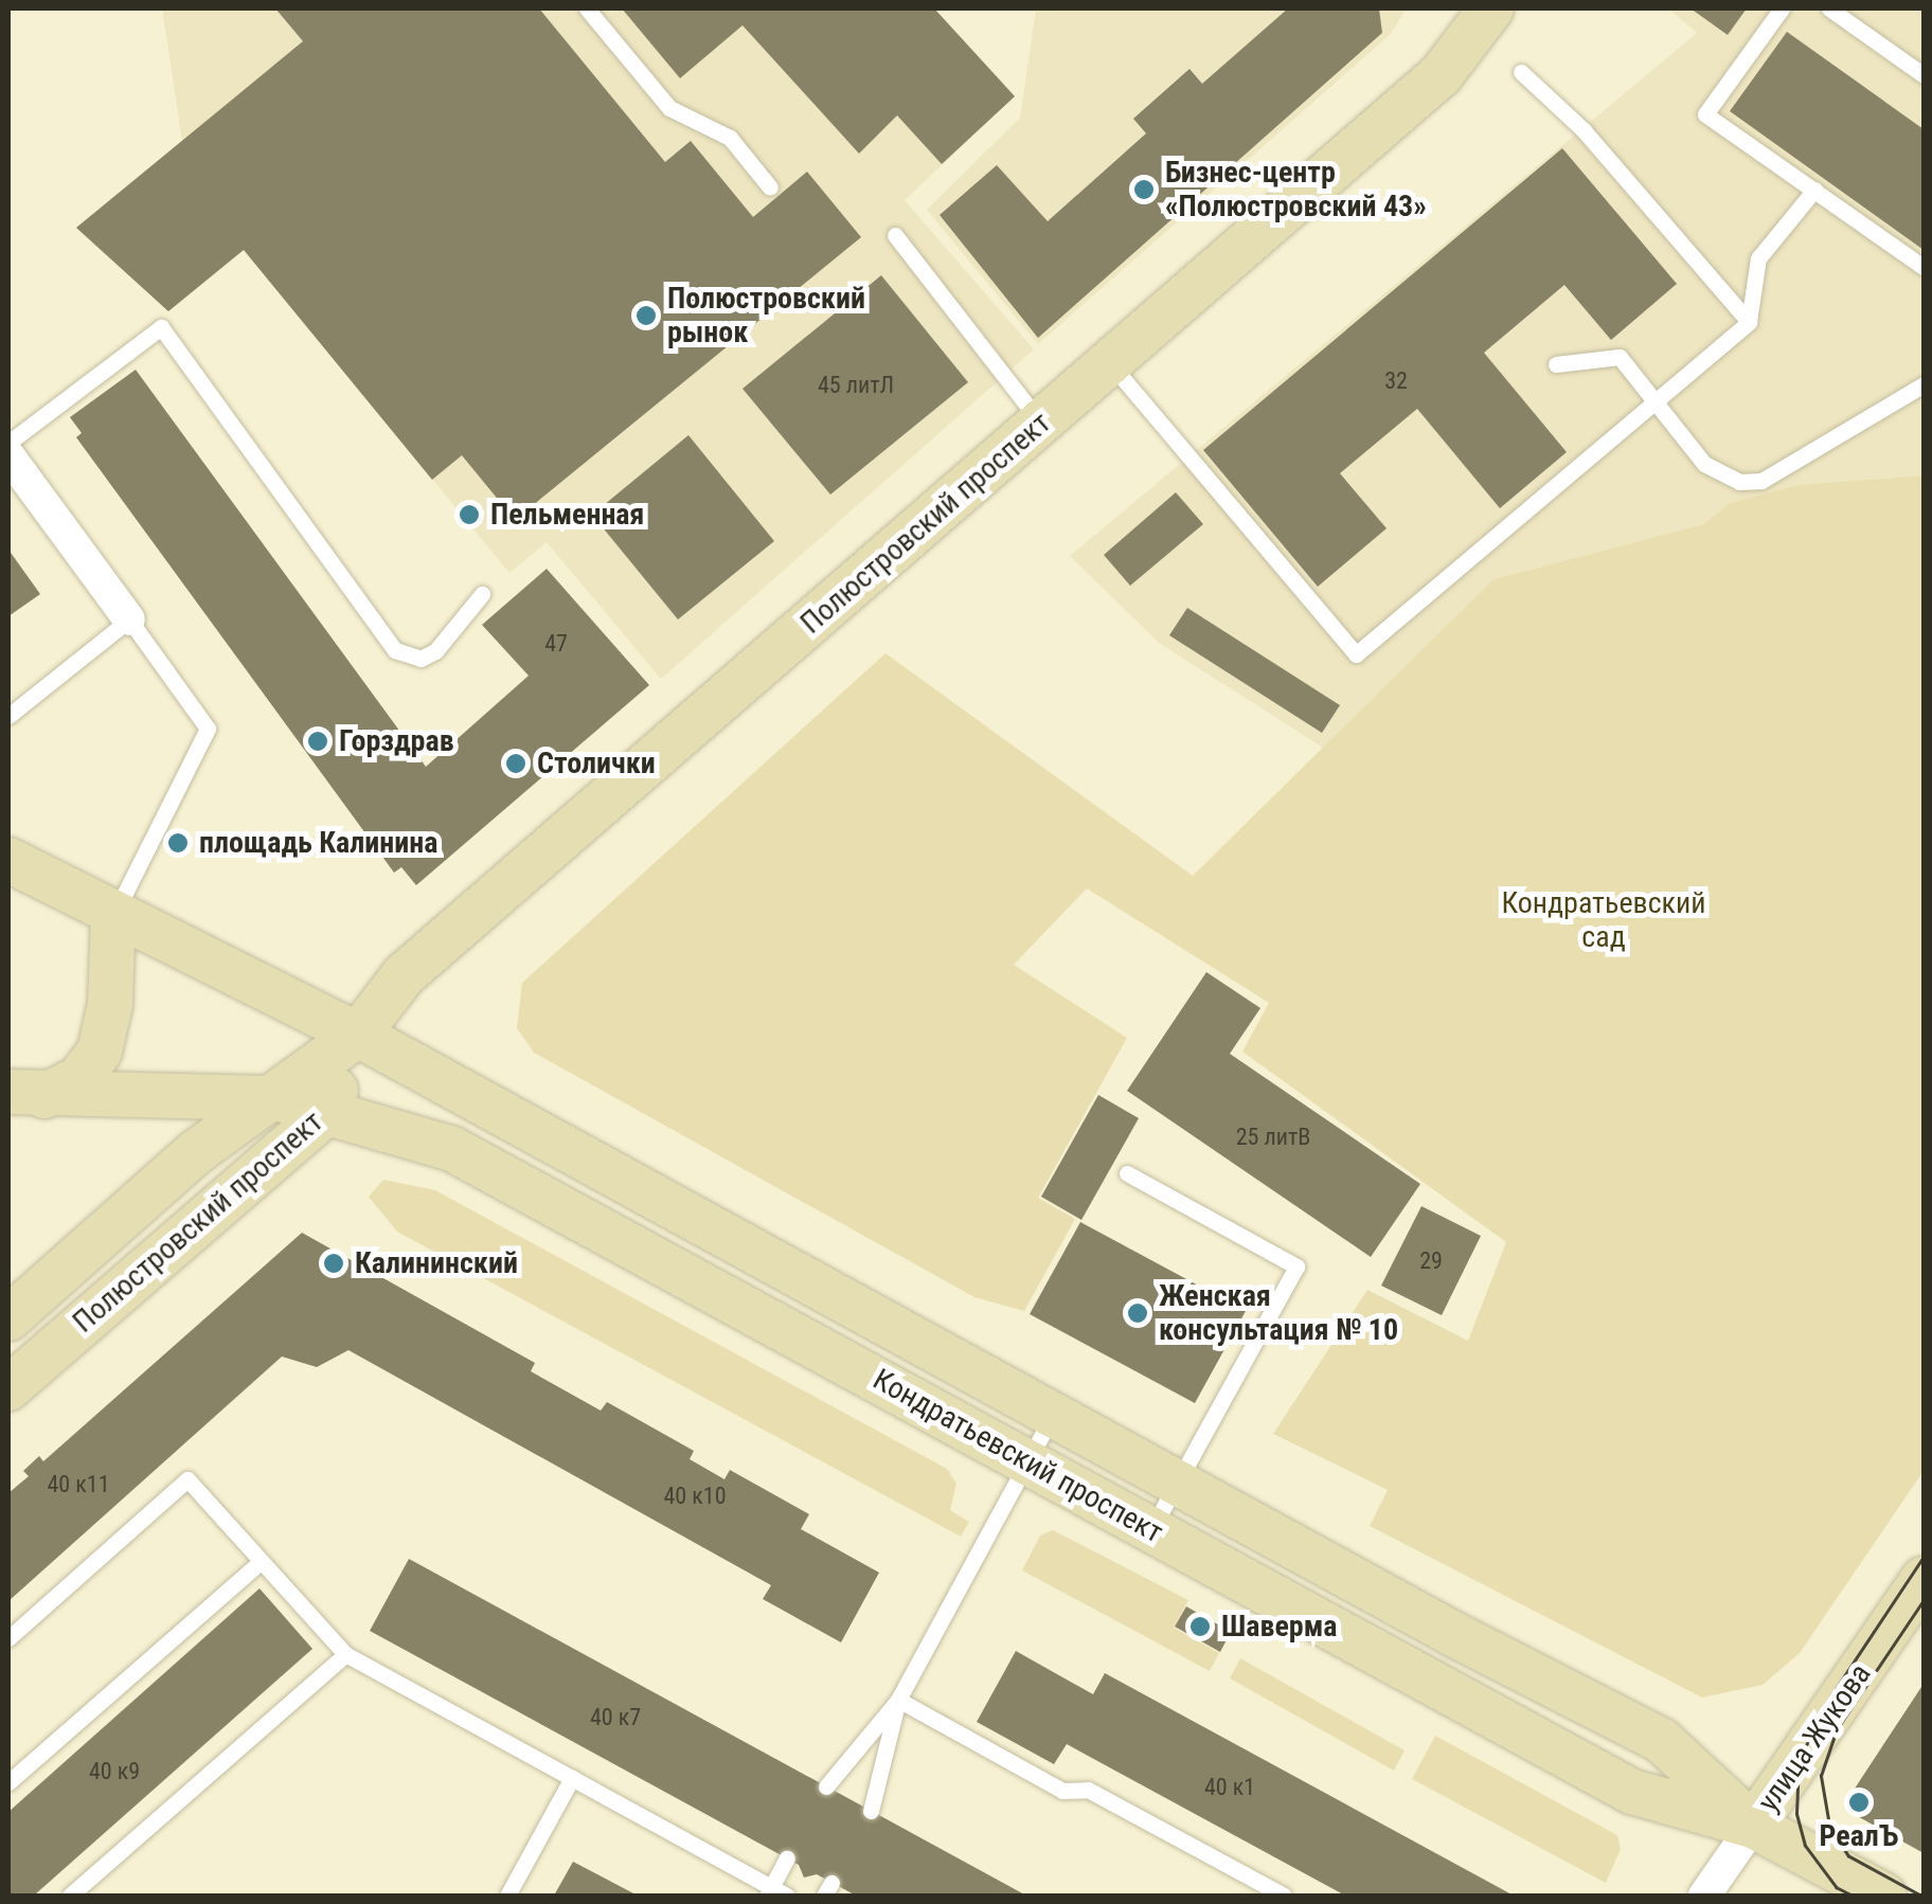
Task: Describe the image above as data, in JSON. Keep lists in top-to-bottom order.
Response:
{
  "streets": {
    "main road": ["Полюстровский проспект", "Кондратьевский проспект", "улица Жукова"]
  },
  "crossings": [
    ["Полюстровский проспект", "Кондратьевский проспект"],
    ["Кондратьевский проспект", "улица Жукова"]
  ],
  "parks": ["Кондратьевский сад"],
  "places": [
    "Бизнес-центр «Полюстровский 43»",
    "Полюстровский рынок",
    "Пельменная",
    "Горздрав",
    "Столички",
    "площадь Калинина",
    "Калининский",
    "Женская консультация № 10",
    "Шаверма",
    "РеалЪ"
  ],
  "house_numbers": [
    "32",
    "45 литЛ",
    "47",
    "25 литВ",
    "29",
    "40 к11",
    "40 к10",
    "40 к7",
    "40 к9",
    "40 к1"
  ]
}
